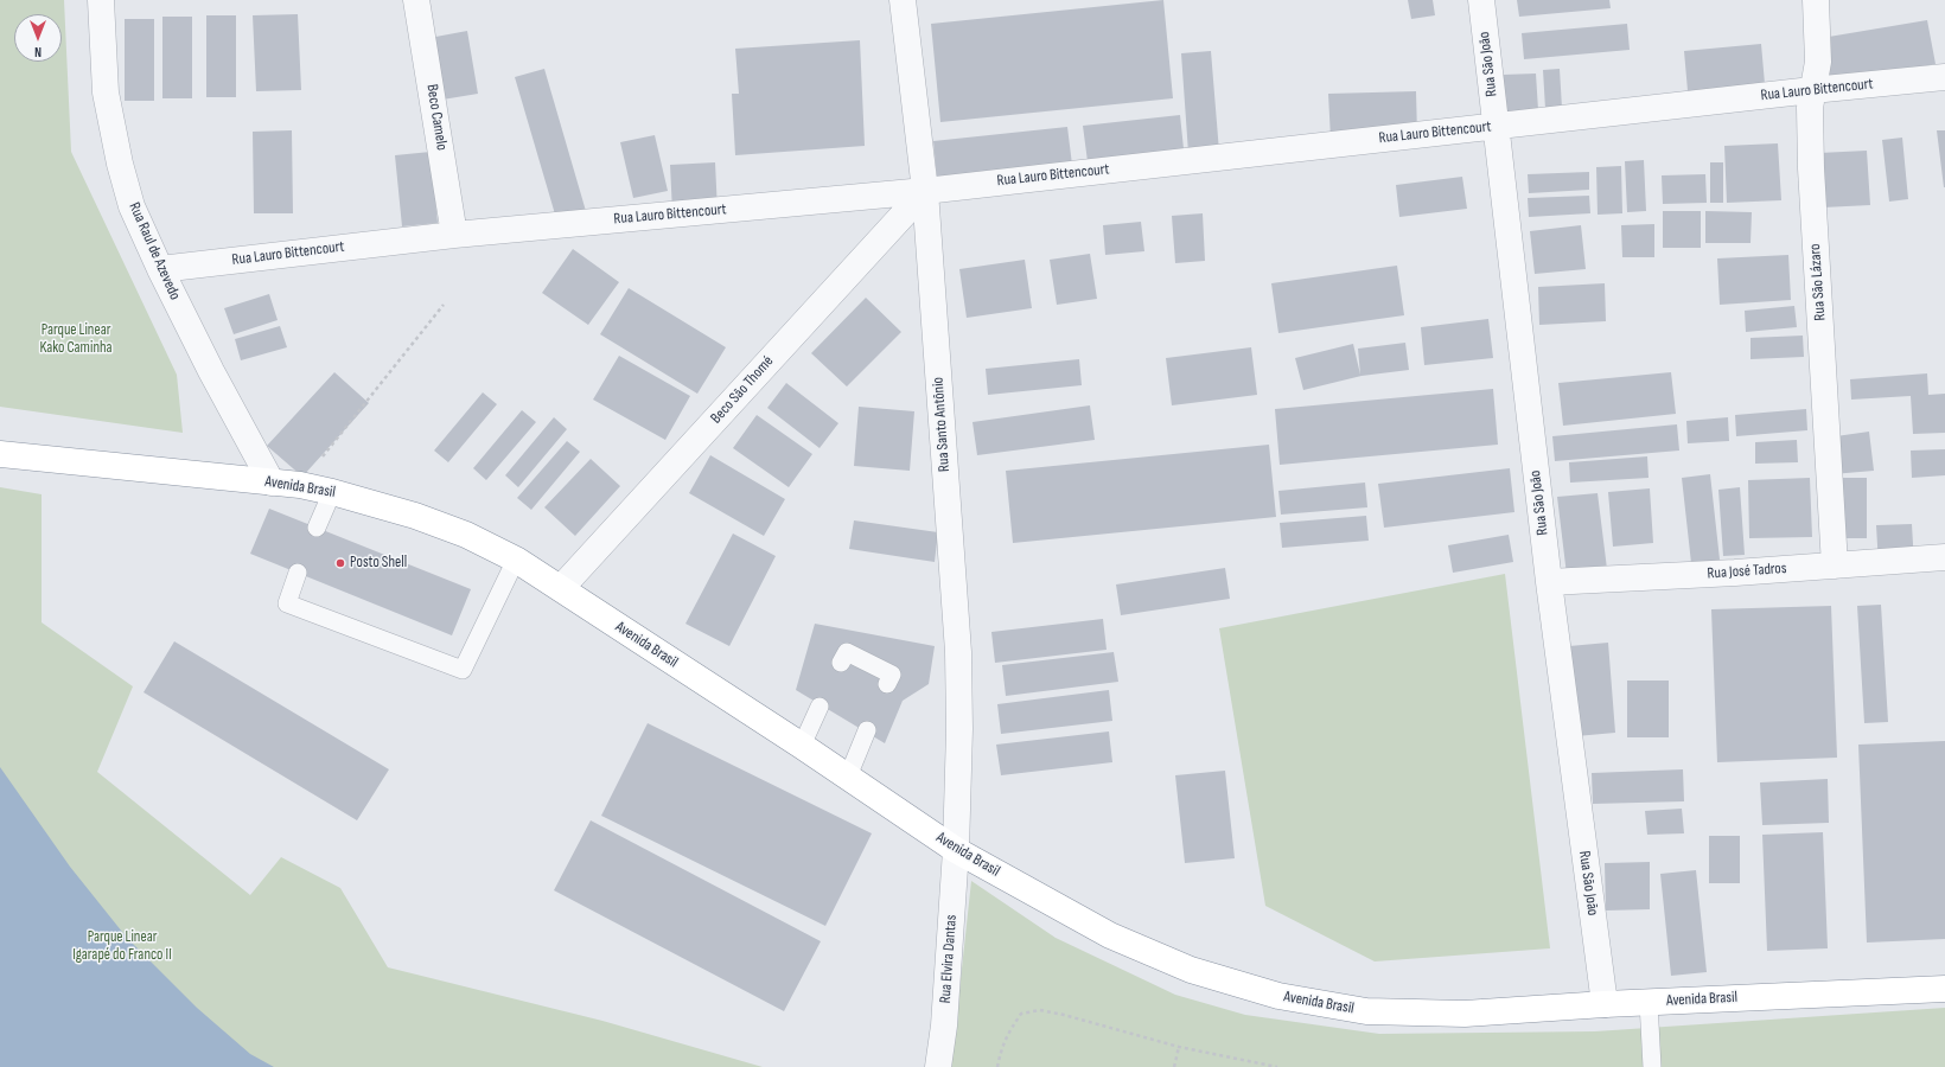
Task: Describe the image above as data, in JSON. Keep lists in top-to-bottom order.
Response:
{
  "streets": {
    "highway": ["Avenida Brasil"],
    "street": [
      "Rua São João",
      "Rua Lauro Bittencourt",
      "Beco Camelo",
      "Rua Raul de Azevedo",
      "Rua São Lázaro",
      "Beco São Thomé",
      "Rua Santo Antônio",
      "Rua José Tadros",
      "Rua Elvira Dantas"
    ]
  },
  "crossings": [
    ["Rua São João", "Rua Lauro Bittencourt"],
    ["Rua São João", "Avenida Brasil"],
    ["Rua São João", "Rua José Tadros"],
    ["Rua Lauro Bittencourt", "Beco Camelo"],
    ["Rua Lauro Bittencourt", "Rua Raul de Azevedo"],
    ["Rua Lauro Bittencourt", "Rua São Lázaro"],
    ["Rua Lauro Bittencourt", "Beco São Thomé"],
    ["Rua Lauro Bittencourt", "Rua Santo Antônio"],
    ["Rua Raul de Azevedo", "Avenida Brasil"],
    ["Rua São Lázaro", "Rua José Tadros"],
    ["Beco São Thomé", "Rua Santo Antônio"],
    ["Beco São Thomé", "Avenida Brasil"],
    ["Rua Santo Antônio", "Avenida Brasil"],
    ["Rua Santo Antônio", "Rua Elvira Dantas"],
    ["Avenida Brasil", "Rua Elvira Dantas"]
  ],
  "parks": ["Parque Linear Kako Caminha", "Parque Linear Igarapé do Franco II"],
  "places": ["Posto Shell"],
  "north": "bottom"
}
